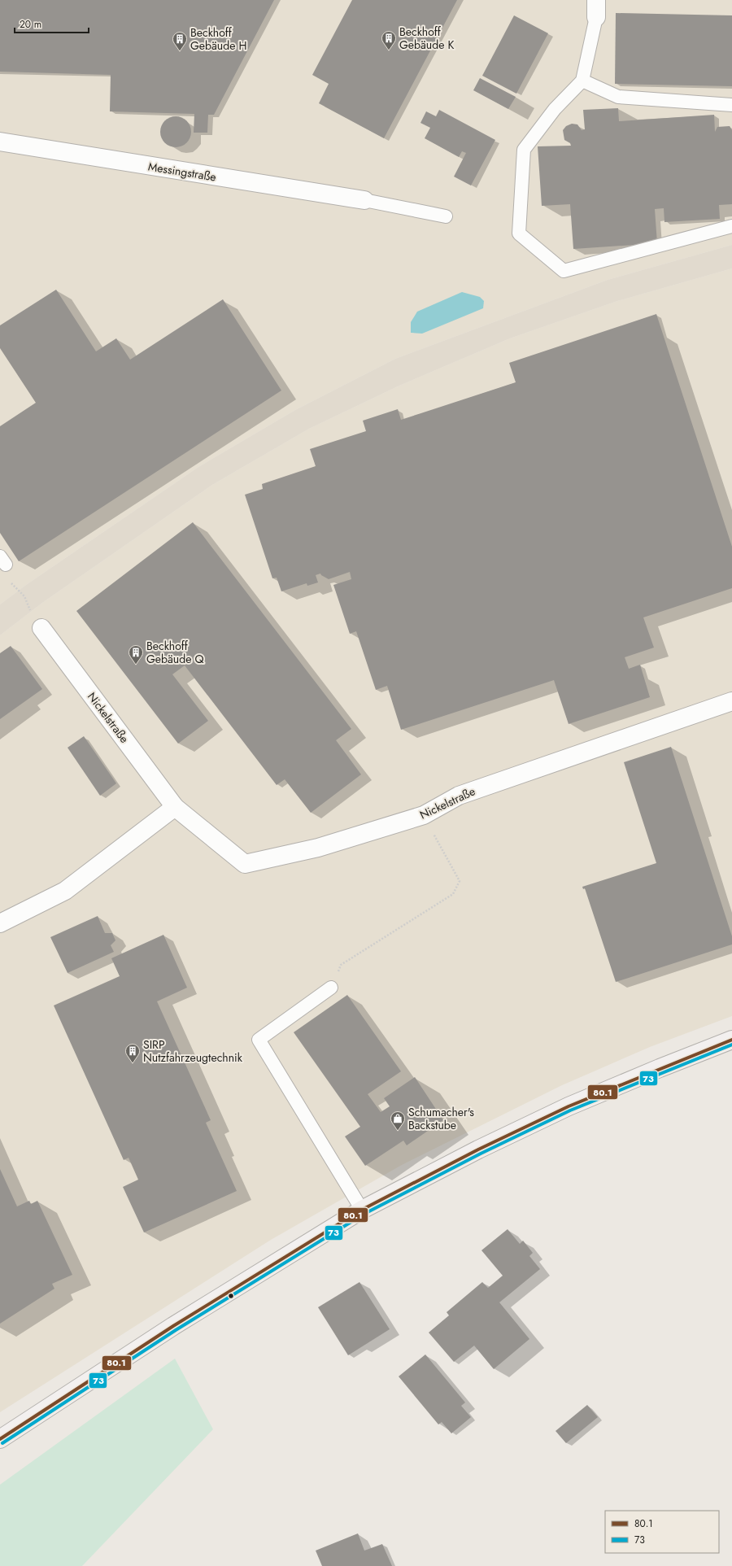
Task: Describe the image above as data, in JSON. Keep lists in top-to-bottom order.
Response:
{
  "streets": {
    "street": ["Messingstraße", "Nickelstraße"]
  },
  "places": {
    "building": [
      "Beckhoff Gebäude K",
      "Beckhoff Gebäude H",
      "Beckhoff Gebäude Q",
      "SIRP Nutzfahrzeugtechnik"
    ],
    "shop": ["Schumacher's Backstube"]
  },
  "lines": ["transit line 80.1", "transit line 73"],
  "legend": ["80.1", "73"],
  "scale_bar": "20 m"
}
